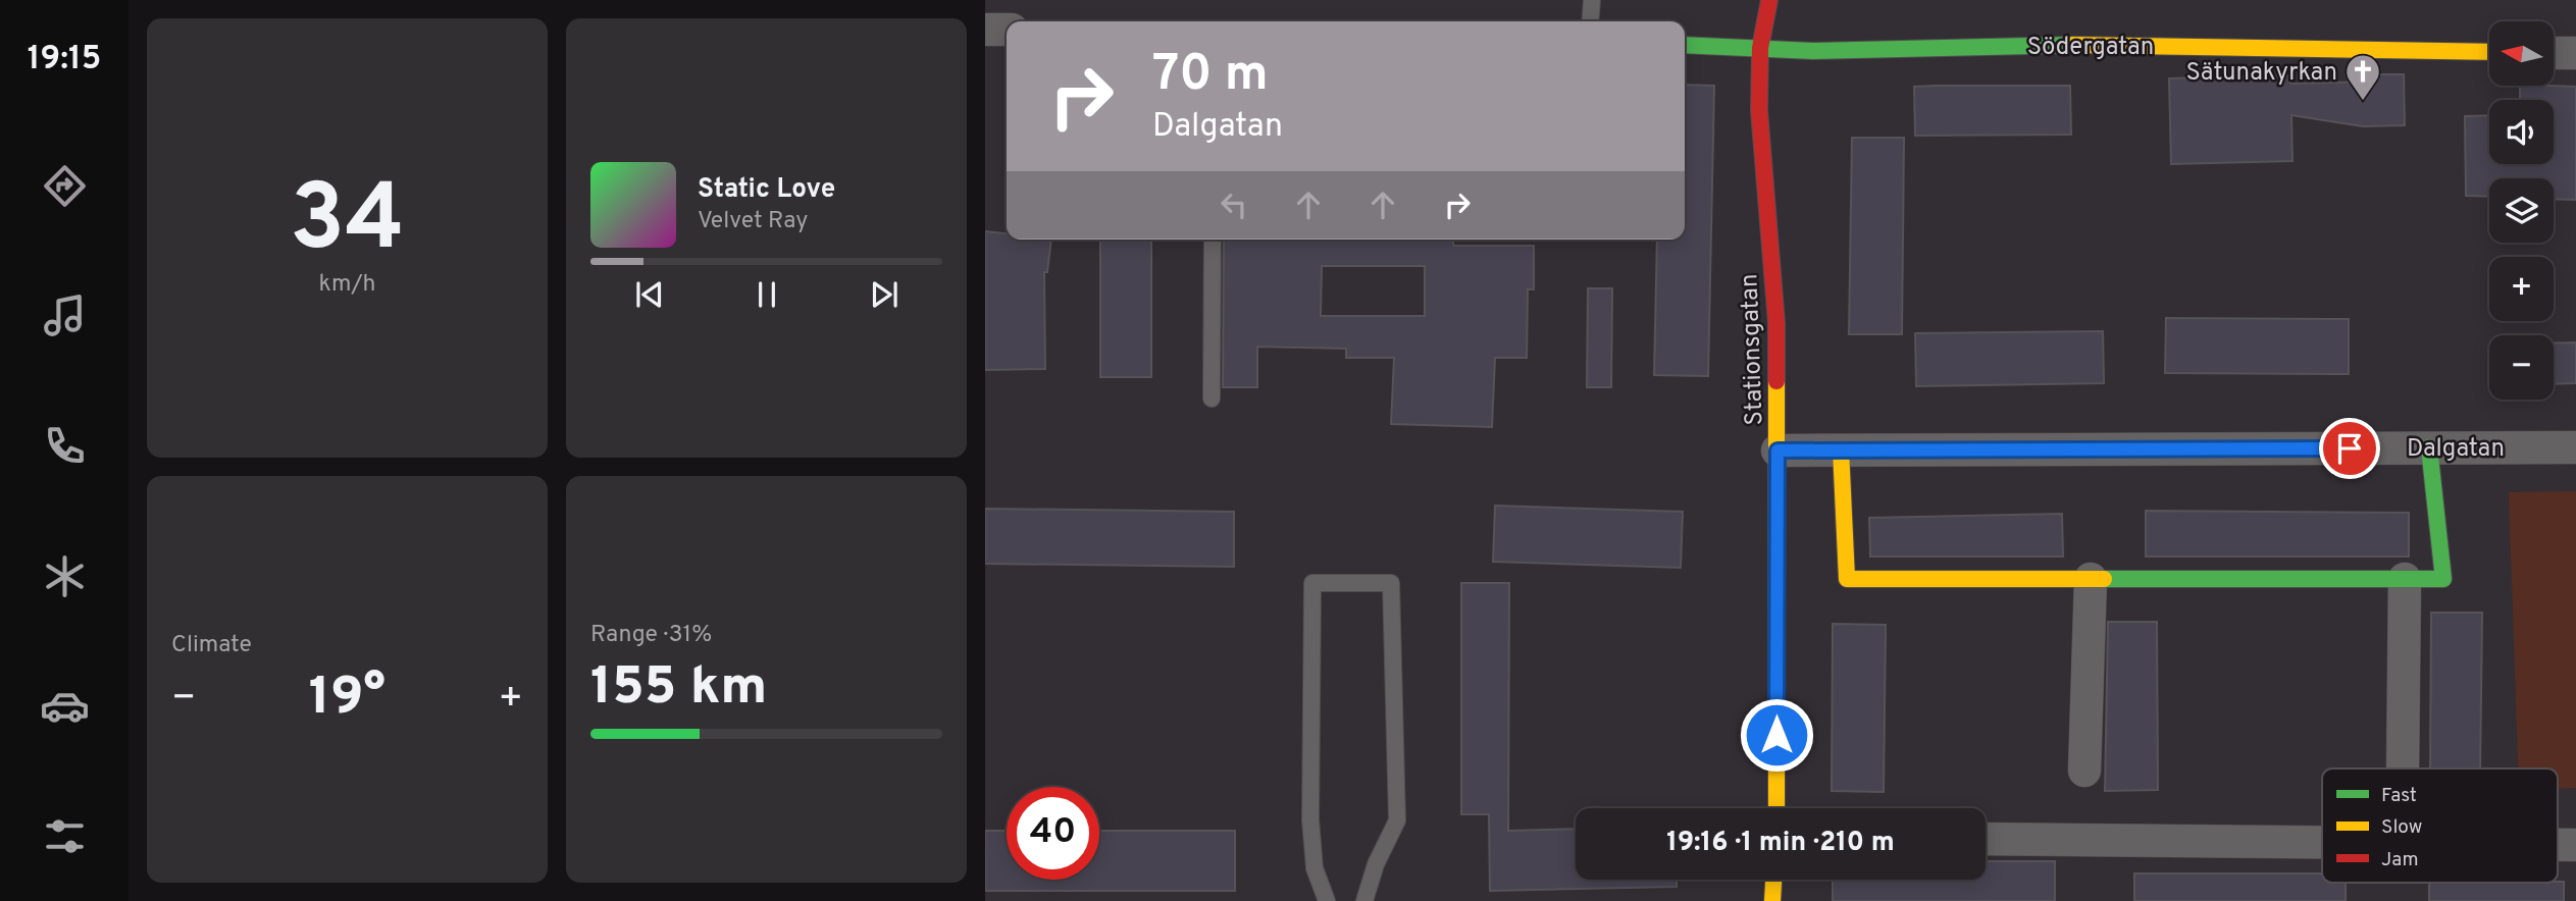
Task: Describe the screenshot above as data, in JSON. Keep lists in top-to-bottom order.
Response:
{
  "streets": {
    "street": ["Södergatan", "Stationsgatan", "Dalgatan"]
  },
  "crossings": [
    ["Södergatan", "Stationsgatan"],
    ["Stationsgatan", "Dalgatan"]
  ],
  "places": {
    "church": ["Sätunakyrkan"]
  },
  "legend": ["Fast", "Slow", "Jam"],
  "north": "left",
  "page": {
    "tabs": "19:15",
    "tile": [
      ["34", "km/h"],
      "Climate",
      ["Range · 31%", "155 km"]
    ],
    "map_buttons": ["+", "−"],
    "turn": ["70 m", "Dalgatan"],
    "song": ["Static Love", "Velvet Ray"],
    "heat": ["−", "19°", "+"],
    "limit": "40",
    "trip": "19:16 · 1 min · 210 m"
  }
}
